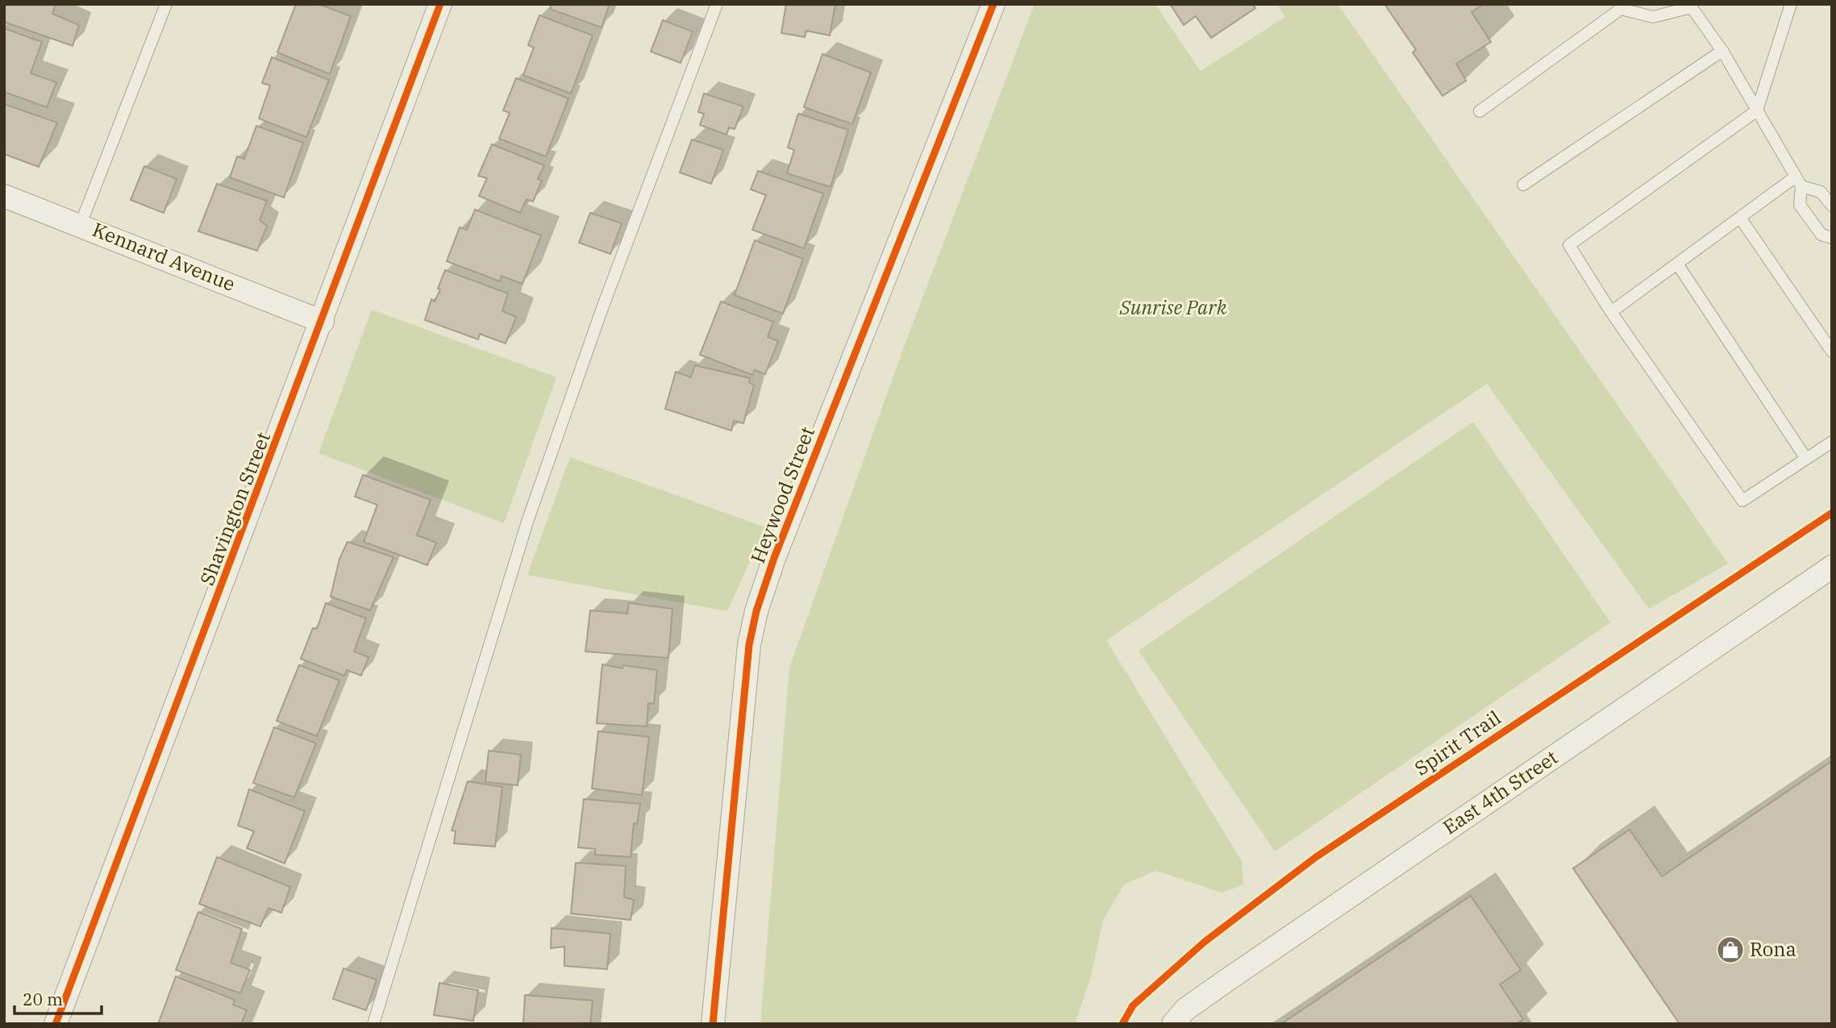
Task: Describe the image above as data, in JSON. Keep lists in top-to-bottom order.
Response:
{
  "streets": {
    "street": [
      "Kennard Avenue",
      "Heywood Street",
      "Shavington Street",
      "East 4th Street"
    ],
    "cycle path": ["Spirit Trail"]
  },
  "crossings": [
    ["Kennard Avenue", "Shavington Street"]
  ],
  "parks": ["Sunrise Park"],
  "places": {
    "shop": ["Rona"]
  },
  "scale_bar": "20 m"
}
